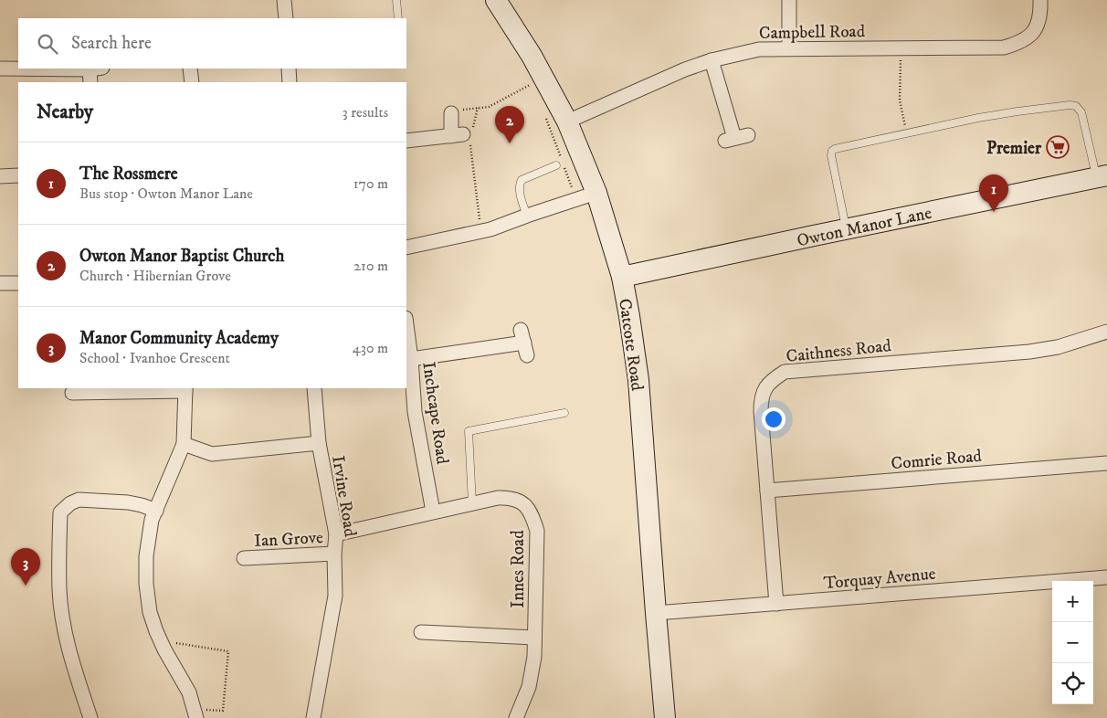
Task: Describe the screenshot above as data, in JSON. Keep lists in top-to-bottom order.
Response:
{
  "streets": {
    "street": [
      "Campbell Road",
      "Owton Manor Lane",
      "Catcote Road",
      "Caithness Road",
      "Inchcape Road",
      "Comrie Road",
      "Irvine Road",
      "Ian Grove",
      "Innes Road",
      "Torquay Avenue"
    ]
  },
  "crossings": [
    ["Campbell Road", "Catcote Road"],
    ["Owton Manor Lane", "Catcote Road"],
    ["Catcote Road", "Torquay Avenue"],
    ["Caithness Road", "Comrie Road"],
    ["Caithness Road", "Torquay Avenue"],
    ["Inchcape Road", "Innes Road"],
    ["Irvine Road", "Ian Grove"],
    ["Irvine Road", "Innes Road"]
  ],
  "places": {
    "supermarket": ["Premier"]
  },
  "page": {
    "search": "Search here",
    "heading": ["Nearby", "3 results"],
    "pins": ["2", "1", "3"],
    "list": [
      {
        "mark": "1",
        "name": "The Rossmere",
        "note": "Bus stop · Owton Manor Lane",
        "value": "170 m"
      },
      {
        "mark": "2",
        "name": "Owton Manor Baptist Church",
        "note": "Church · Hibernian Grove",
        "value": "210 m"
      },
      {
        "mark": "3",
        "name": "Manor Community Academy",
        "note": "School · Ivanhoe Crescent",
        "value": "430 m"
      }
    ],
    "map_buttons": ["+", "−"]
  }
}
